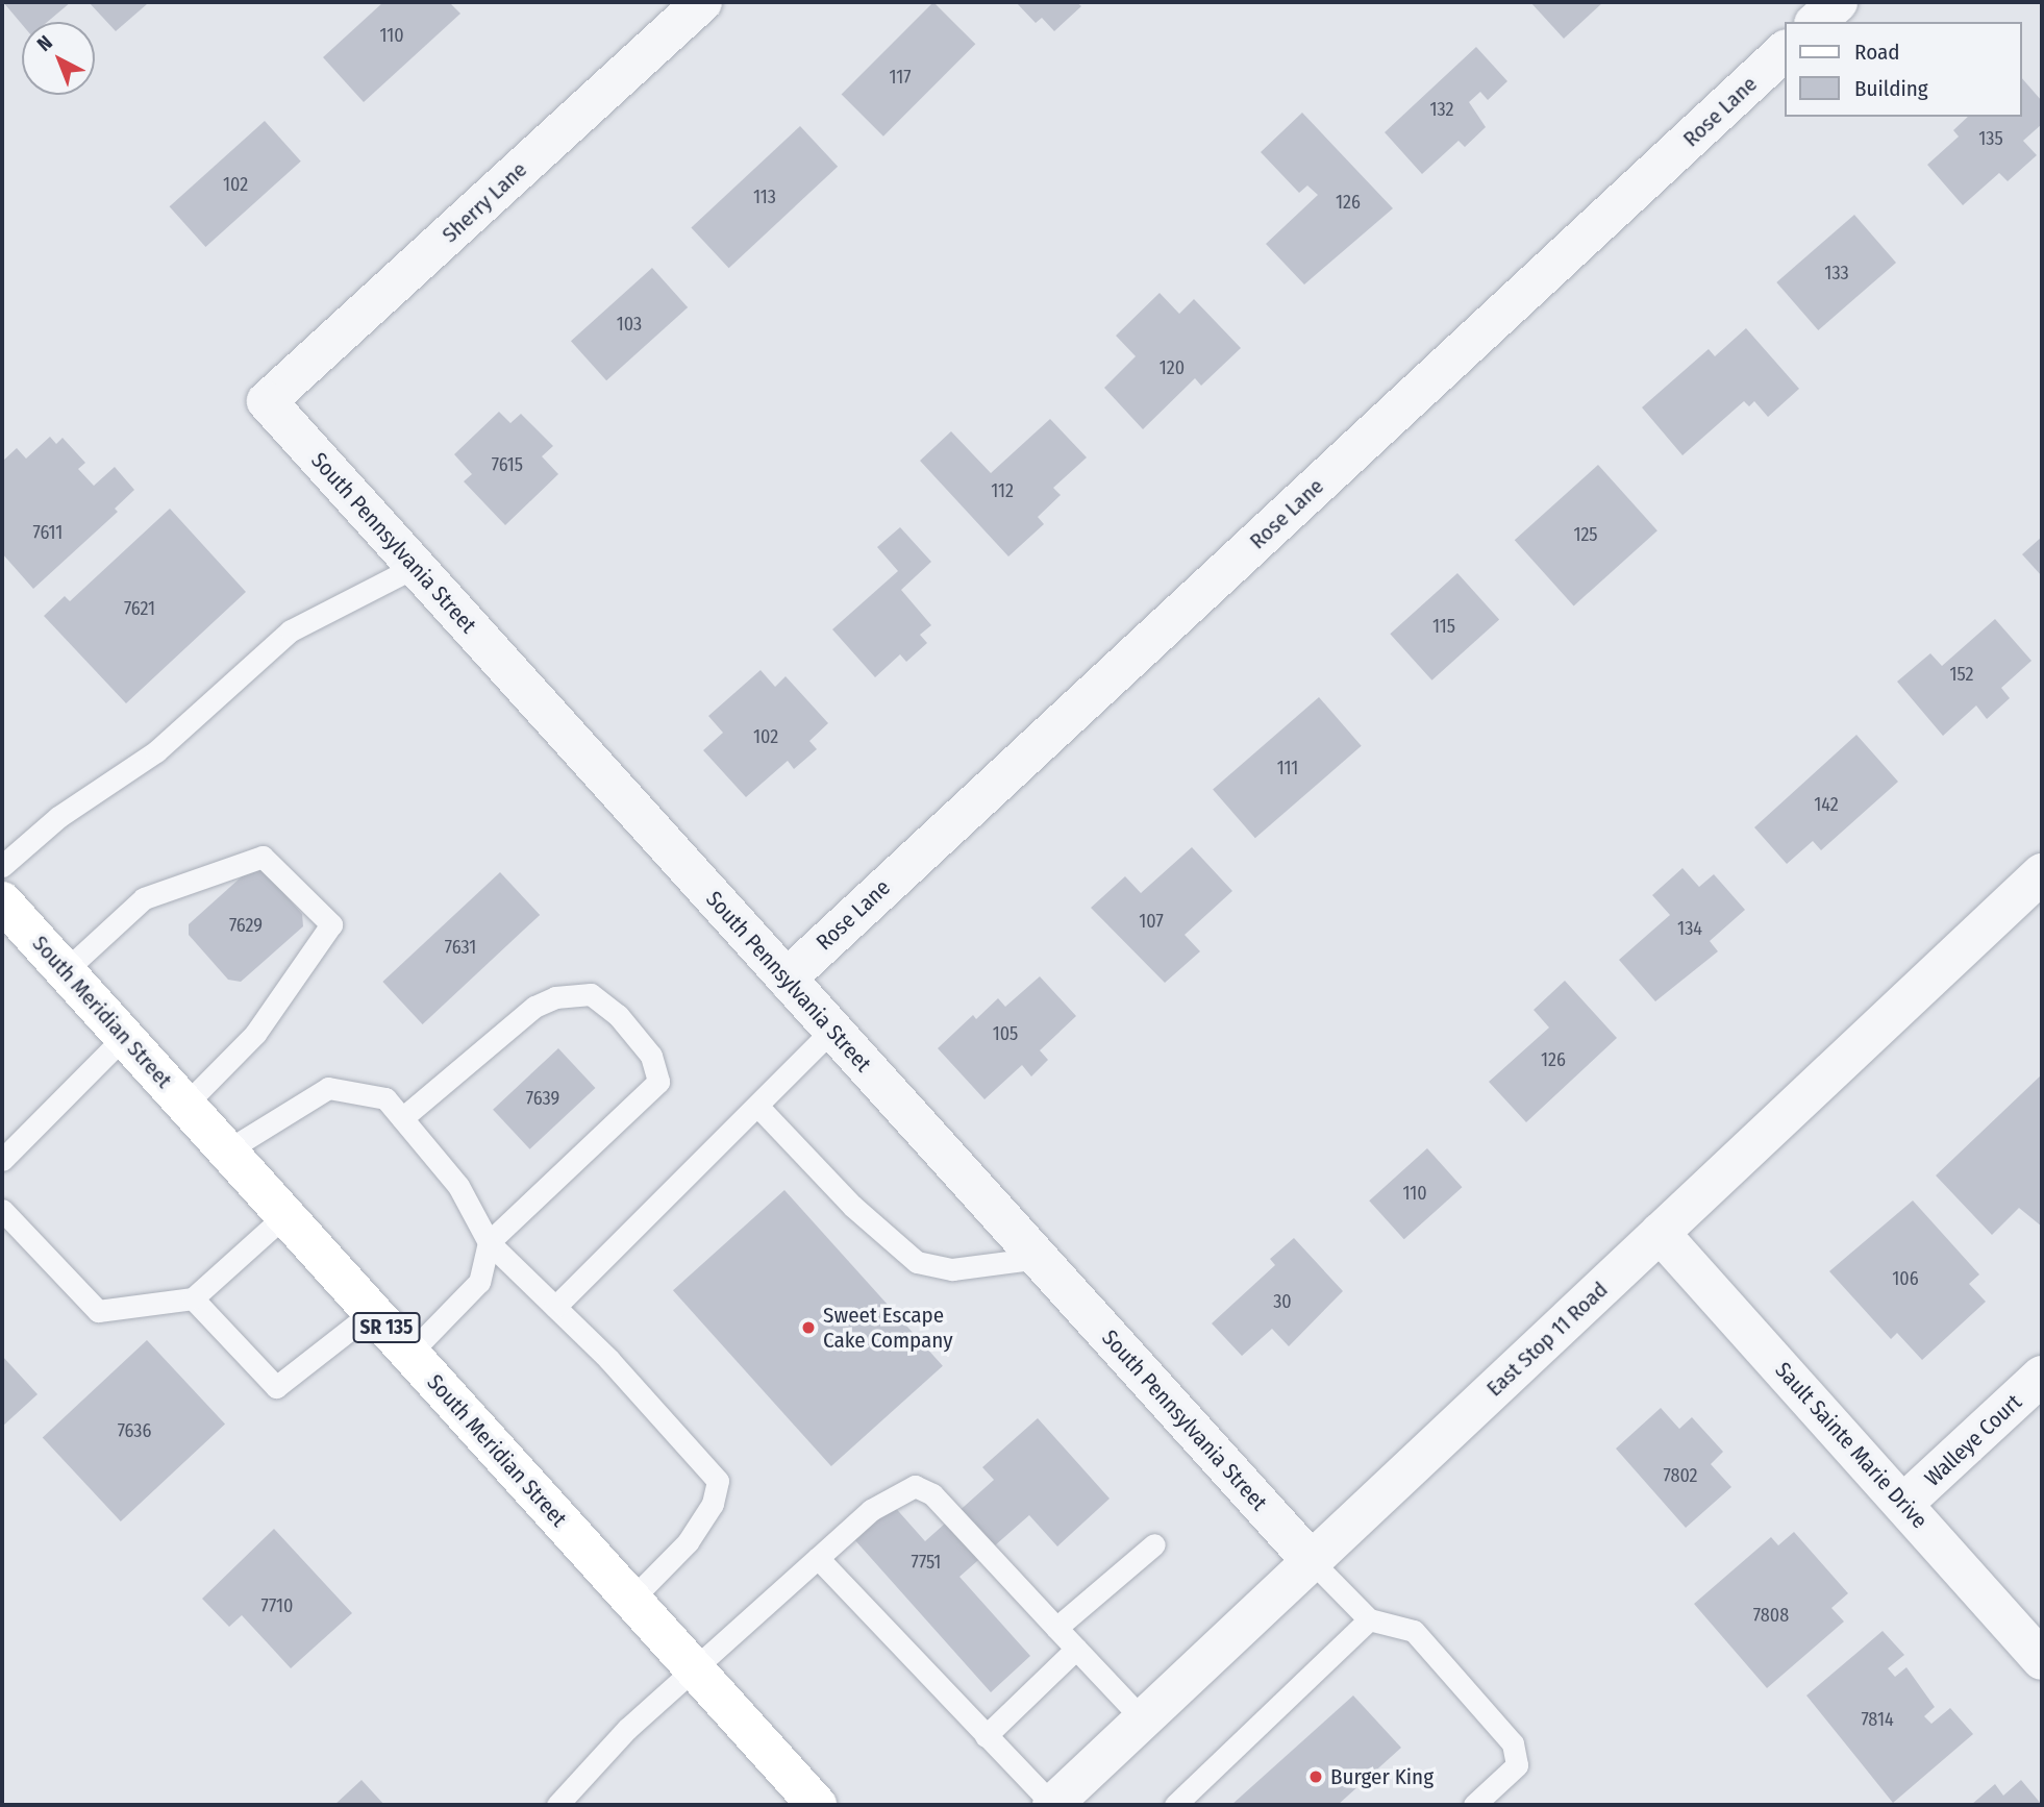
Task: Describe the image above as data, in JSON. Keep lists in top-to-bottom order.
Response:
{
  "streets": {
    "main road": ["South Meridian Street", "SR 135"],
    "street": [
      "Rose Lane",
      "Sherry Lane",
      "South Pennsylvania Street",
      "East Stop 11 Road",
      "Walleye Court",
      "Sault Sainte Marie Drive"
    ]
  },
  "crossings": [
    ["Rose Lane", "South Pennsylvania Street"],
    ["Sherry Lane", "South Pennsylvania Street"],
    ["South Pennsylvania Street", "East Stop 11 Road"],
    ["East Stop 11 Road", "Sault Sainte Marie Drive"],
    ["Walleye Court", "Sault Sainte Marie Drive"]
  ],
  "places": ["Sweet Escape Cake Company", "Burger King"],
  "house_numbers": [
    "110",
    "117",
    "132",
    "135",
    "102",
    "113",
    "126",
    "133",
    "103",
    "120",
    "7615",
    "112",
    "7611",
    "125",
    "7621",
    "115",
    "152",
    "102",
    "111",
    "142",
    "107",
    "7629",
    "134",
    "7631",
    "105",
    "126",
    "7639",
    "110",
    "106",
    "30",
    "7636",
    "7802",
    "7751",
    "7710",
    "7808",
    "7814"
  ],
  "legend": ["Road", "Building"],
  "north": "top left"
}
